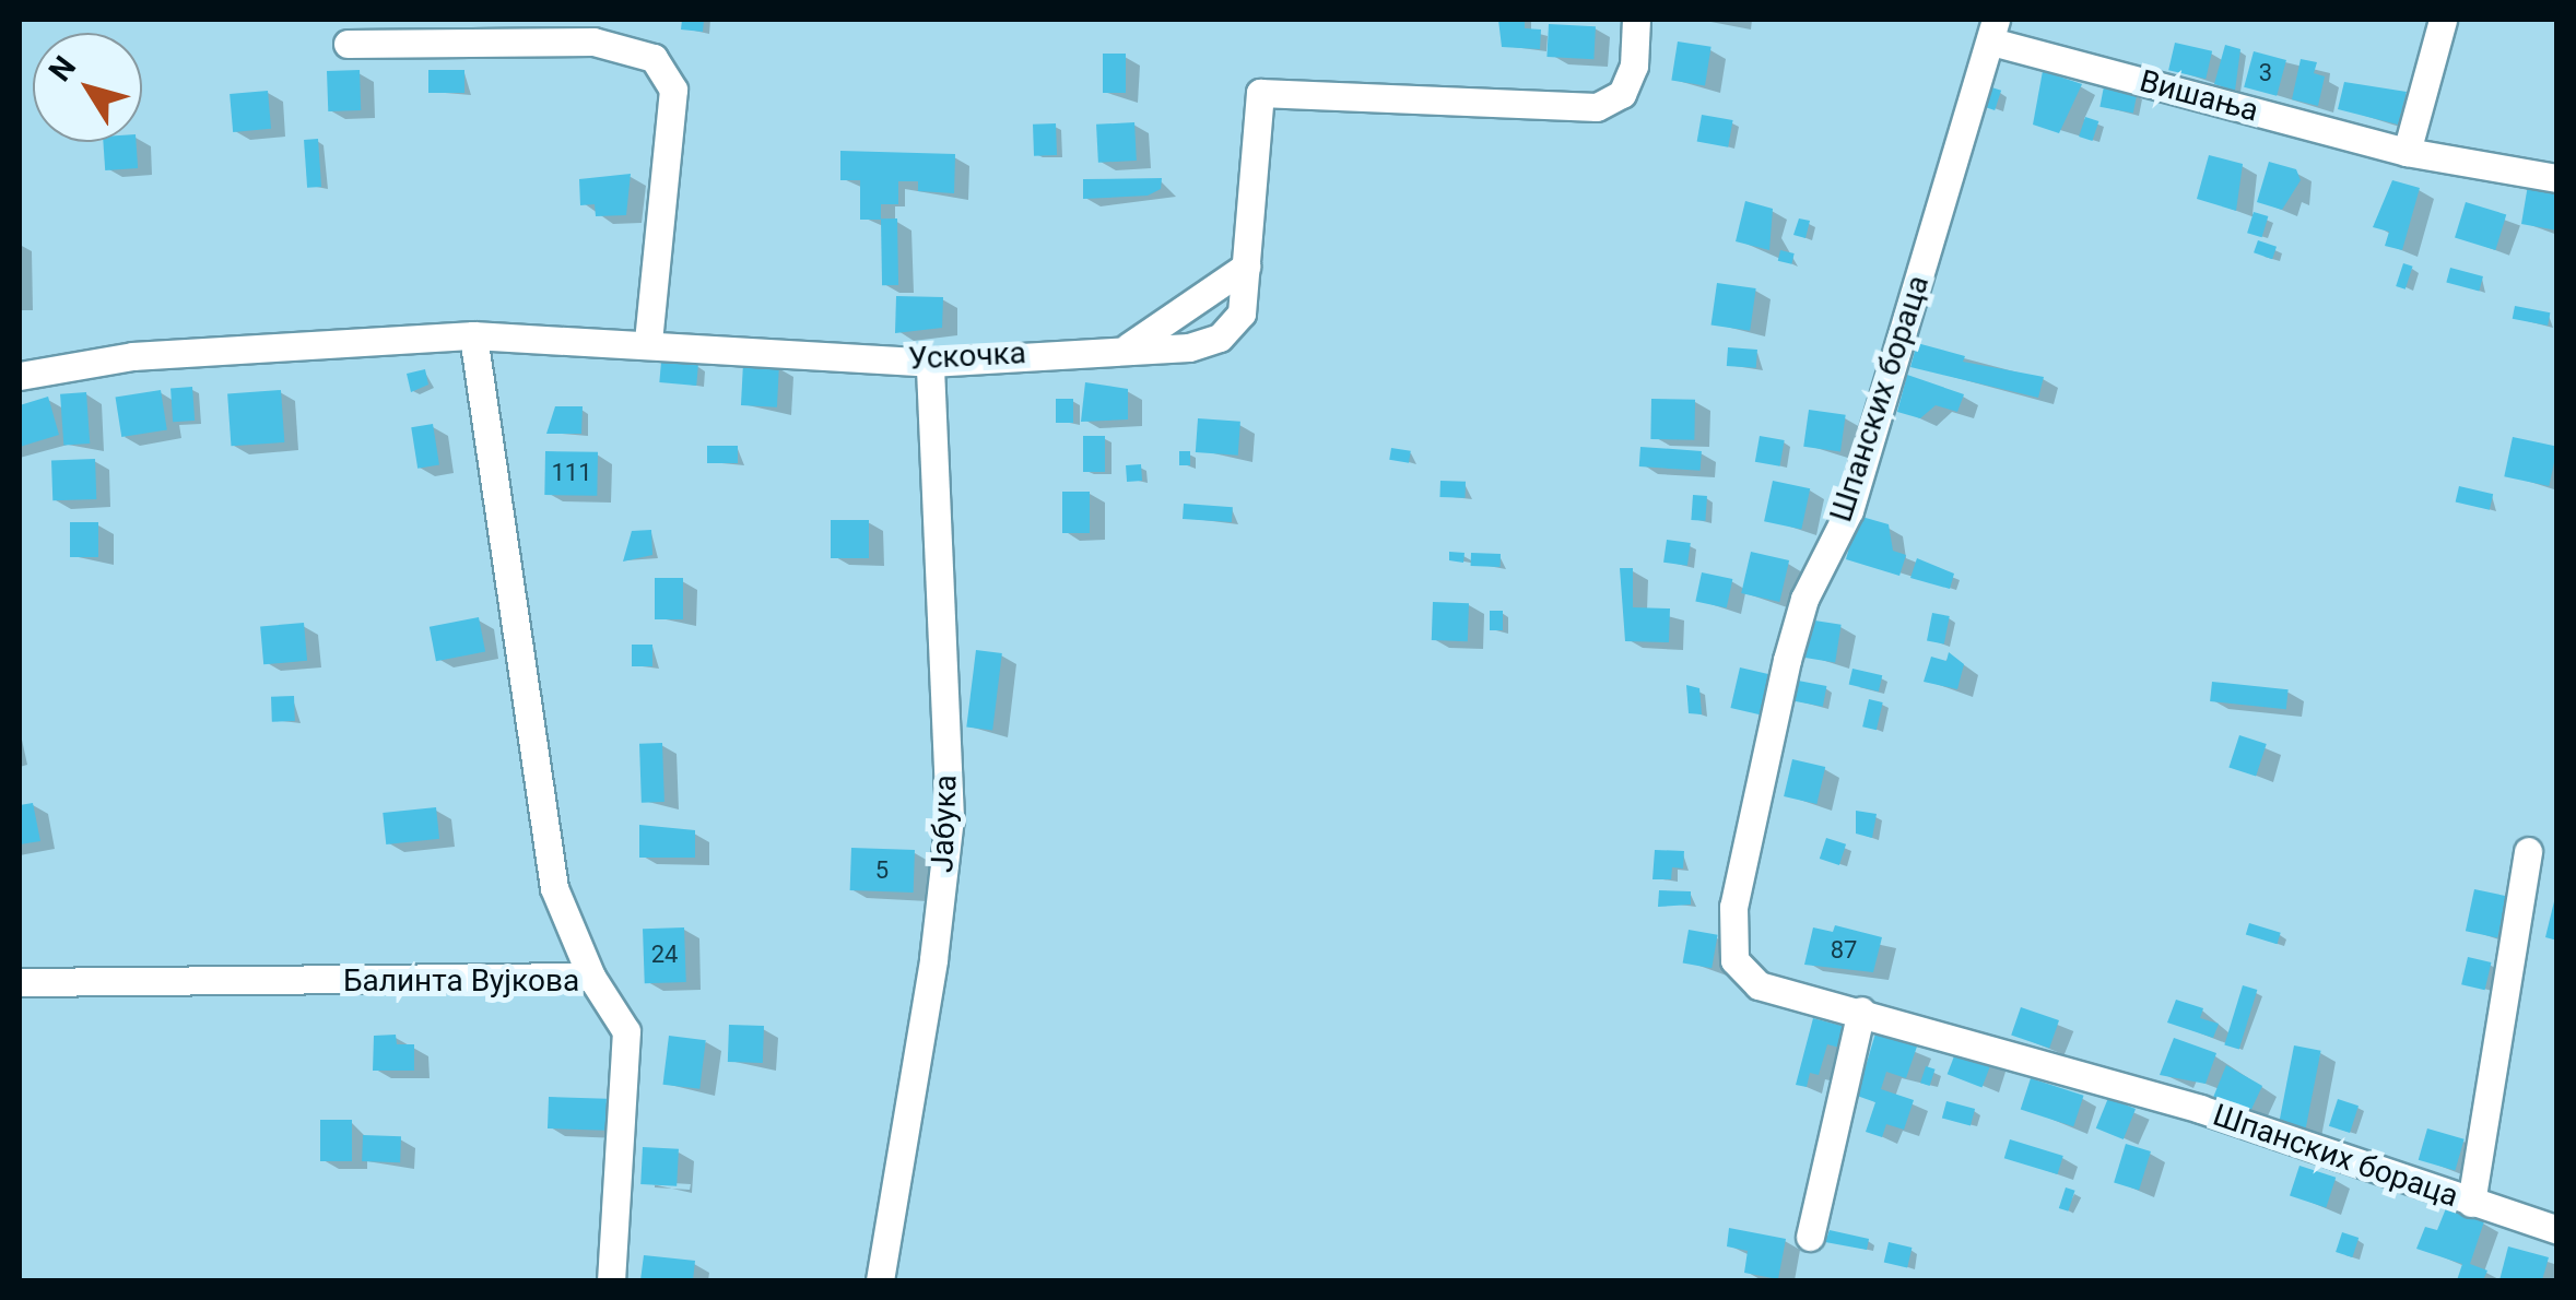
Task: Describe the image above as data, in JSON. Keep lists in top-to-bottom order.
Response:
{
  "streets": {
    "street": [
      "Вишања",
      "Ускочка",
      "Шпанских бораца",
      "Јабука",
      "Балинта Вујкова"
    ]
  },
  "crossings": [
    ["Вишања", "Шпанских бораца"],
    ["Ускочка", "Јабука"]
  ],
  "house_numbers": [
    "3",
    "111",
    "5",
    "87",
    "24"
  ],
  "north": "top left"
}
